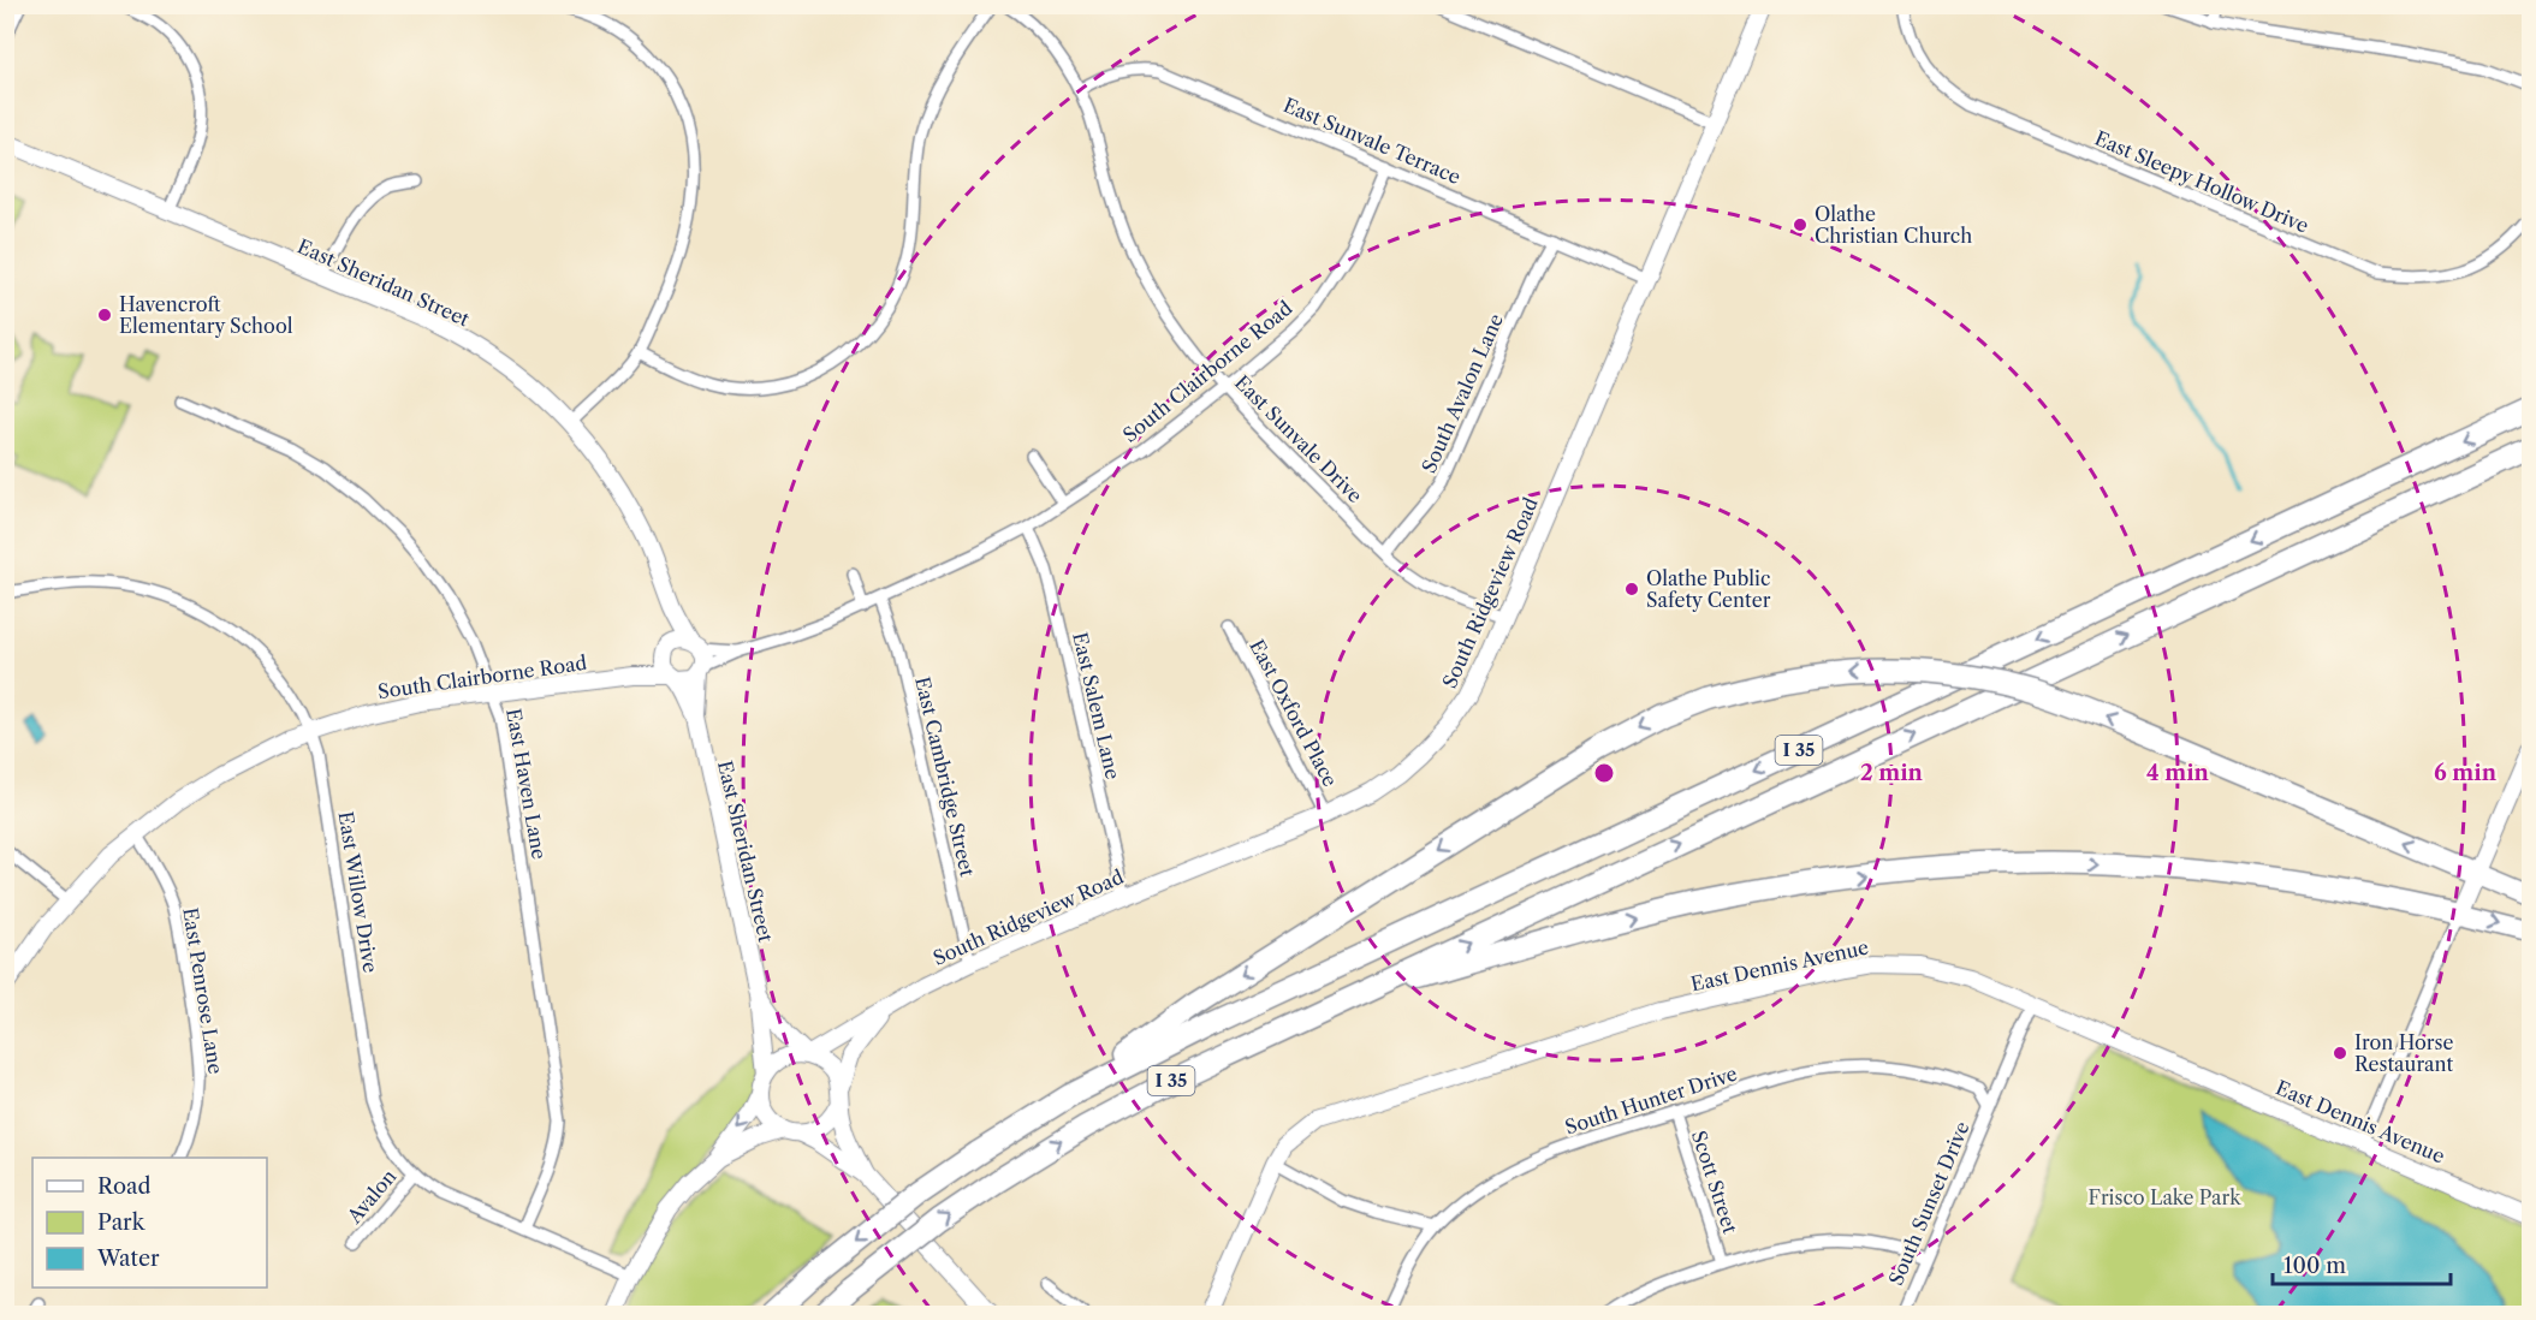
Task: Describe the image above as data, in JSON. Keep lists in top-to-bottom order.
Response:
{
  "streets": {
    "highway": ["I 35"],
    "street": [
      "East Sunvale Terrace",
      "East Sleepy Hollow Drive",
      "East Sheridan Street",
      "South Clairborne Road",
      "South Avalon Lane",
      "East Sunvale Drive",
      "South Ridgeview Road",
      "East Salem Lane",
      "East Oxford Place",
      "East Cambridge Street",
      "East Haven Lane",
      "East Willow Drive",
      "East Dennis Avenue",
      "East Penrose Lane",
      "South Hunter Drive",
      "Scott Street",
      "Avalon",
      "South Sunset Drive"
    ]
  },
  "crossings": [
    ["East Sunvale Terrace", "South Clairborne Road"],
    ["East Sunvale Terrace", "South Avalon Lane"],
    ["East Sunvale Terrace", "East Sunvale Drive"],
    ["East Sunvale Terrace", "South Ridgeview Road"],
    ["East Sheridan Street", "South Clairborne Road"],
    ["East Sheridan Street", "South Ridgeview Road"],
    ["South Clairborne Road", "East Sunvale Drive"],
    ["South Clairborne Road", "East Salem Lane"],
    ["South Clairborne Road", "East Cambridge Street"],
    ["South Clairborne Road", "East Haven Lane"],
    ["South Clairborne Road", "East Willow Drive"],
    ["South Clairborne Road", "East Penrose Lane"],
    ["South Avalon Lane", "East Sunvale Drive"],
    ["East Sunvale Drive", "South Ridgeview Road"],
    ["South Ridgeview Road", "East Salem Lane"],
    ["South Ridgeview Road", "East Oxford Place"],
    ["South Ridgeview Road", "East Cambridge Street"],
    ["East Haven Lane", "East Willow Drive"],
    ["East Willow Drive", "Avalon"],
    ["East Dennis Avenue", "South Sunset Drive"],
    ["South Hunter Drive", "Scott Street"],
    ["South Hunter Drive", "South Sunset Drive"]
  ],
  "parks": ["Frisco Lake Park"],
  "places": [
    "Olathe Christian Church",
    "Havencroft Elementary School",
    "Olathe Public Safety Center",
    "Iron Horse Restaurant"
  ],
  "legend": ["Road", "Park", "Water"],
  "scale_bar": "100 m",
  "rings": ["2 min", "4 min", "6 min"]
}
